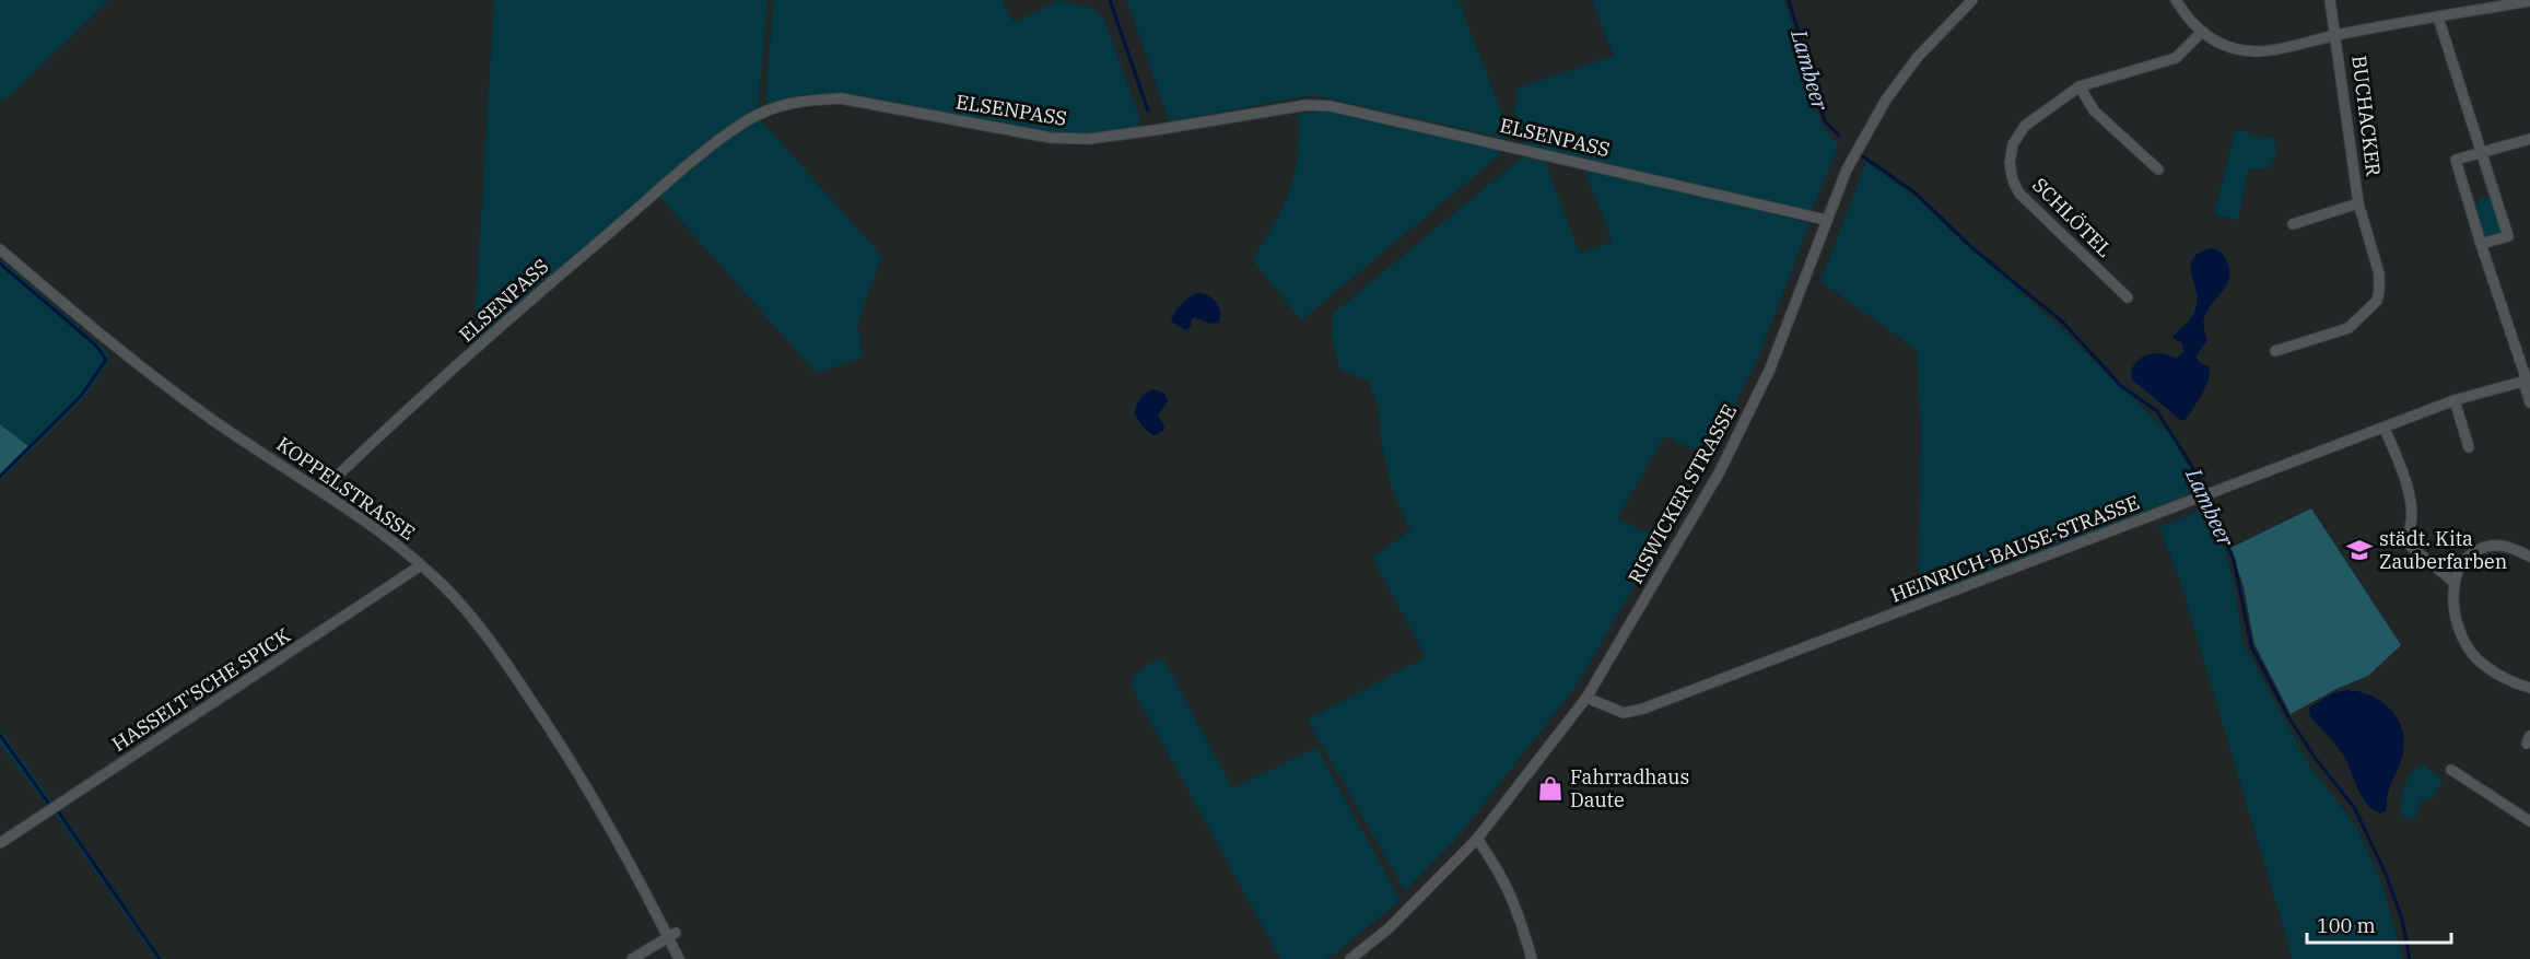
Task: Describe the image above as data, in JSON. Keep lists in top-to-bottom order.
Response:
{
  "streets": {
    "street": [
      "ELSENPASS",
      "BUCHACKER",
      "SCHLÖTEL",
      "KOPPELSTRASSE",
      "RISWICKER STRASSE",
      "HEINRICH-BAUSE-STRASSE",
      "HASSELT'SCHE SPICK"
    ]
  },
  "crossings": [
    ["ELSENPASS", "KOPPELSTRASSE"],
    ["ELSENPASS", "RISWICKER STRASSE"],
    ["KOPPELSTRASSE", "HASSELT'SCHE SPICK"],
    ["RISWICKER STRASSE", "HEINRICH-BAUSE-STRASSE"]
  ],
  "water": ["Lambeer"],
  "places": {
    "school or university": ["städt. Kita Zauberfarben"],
    "shop": ["Fahrradhaus Daute"]
  },
  "scale_bar": "100 m"
}
